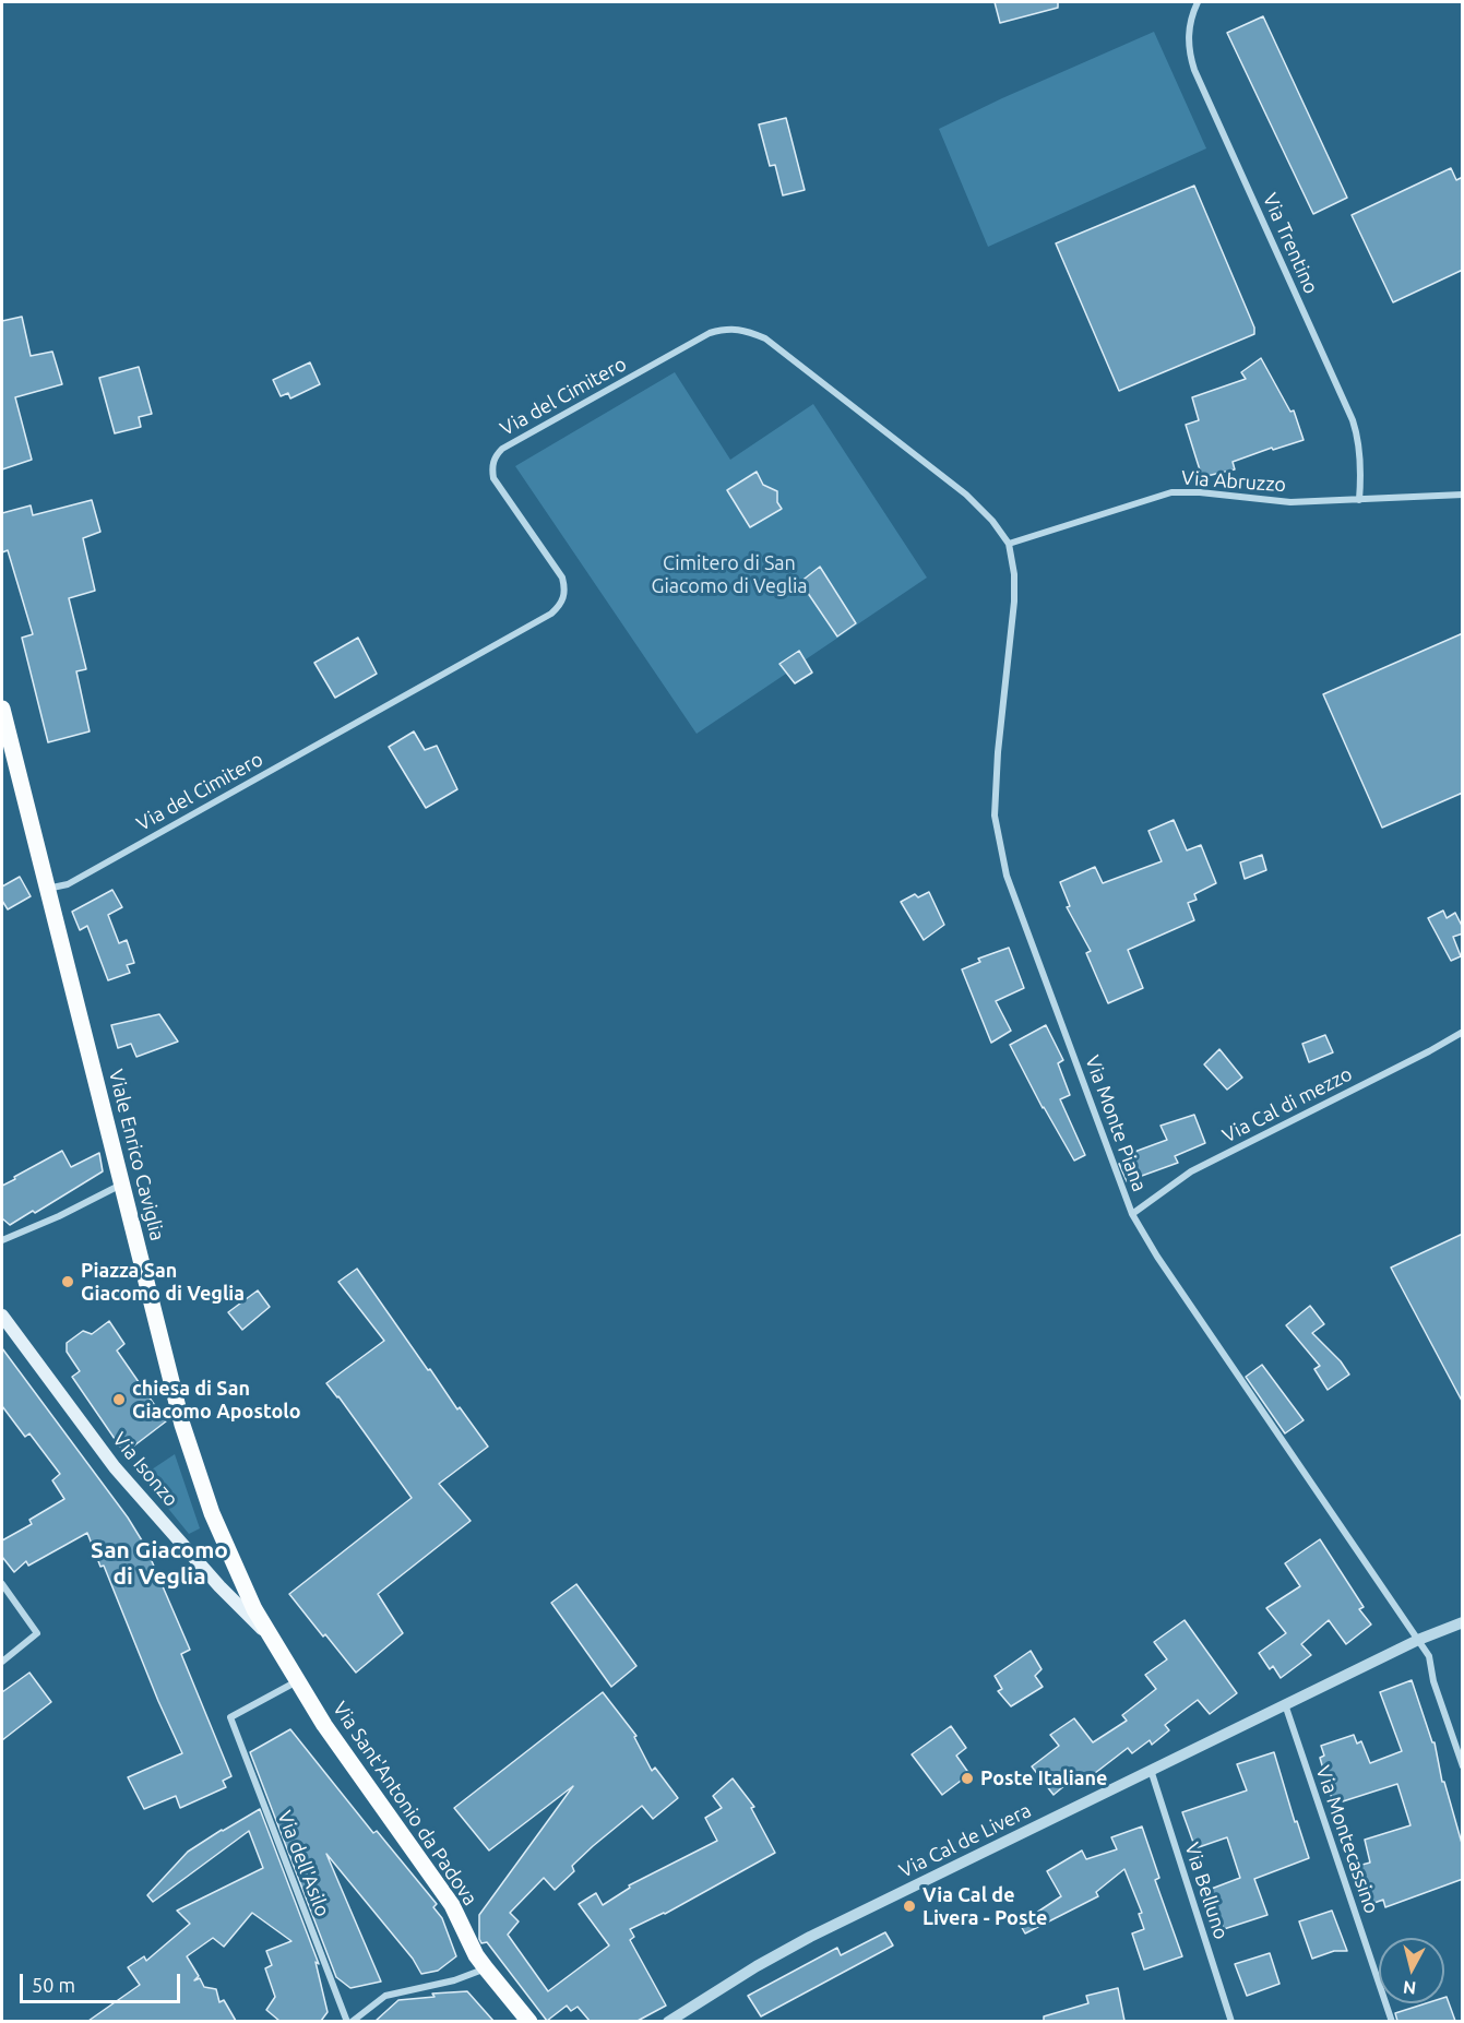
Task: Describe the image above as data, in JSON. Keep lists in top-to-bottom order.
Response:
{
  "streets": {
    "main road": ["Viale Enrico Caviglia", "Via Isonzo", "Via Sant'Antonio da Padova"],
    "street": [
      "Via Trentino",
      "Via del Cimitero",
      "Via Abruzzo",
      "Via Cal di mezzo",
      "Via Monte Piana",
      "Via Montecassino",
      "Via Cal de Livera",
      "Via dell'Asilo",
      "Via Belluno"
    ]
  },
  "crossings": [
    ["Via Trentino", "Via Abruzzo"],
    ["Via del Cimitero", "Via Abruzzo"],
    ["Via del Cimitero", "Via Monte Piana"],
    ["Via del Cimitero", "Viale Enrico Caviglia"],
    ["Via Abruzzo", "Via Monte Piana"],
    ["Via Cal di mezzo", "Via Monte Piana"],
    ["Via Monte Piana", "Via Cal de Livera"],
    ["Viale Enrico Caviglia", "Via Isonzo"],
    ["Viale Enrico Caviglia", "Via Sant'Antonio da Padova"],
    ["Via Isonzo", "Via Sant'Antonio da Padova"],
    ["Via Sant'Antonio da Padova", "Via dell'Asilo"],
    ["Via Montecassino", "Via Cal de Livera"],
    ["Via Cal de Livera", "Via Belluno"]
  ],
  "districts": ["San Giacomo di Veglia"],
  "parks": ["Cimitero di San Giacomo di Veglia"],
  "places": [
    "Piazza San Giacomo di Veglia",
    "chiesa di San Giacomo Apostolo",
    "Poste Italiane",
    "Via Cal de Livera - Poste"
  ],
  "scale_bar": "50 m",
  "north": "bottom"
}
